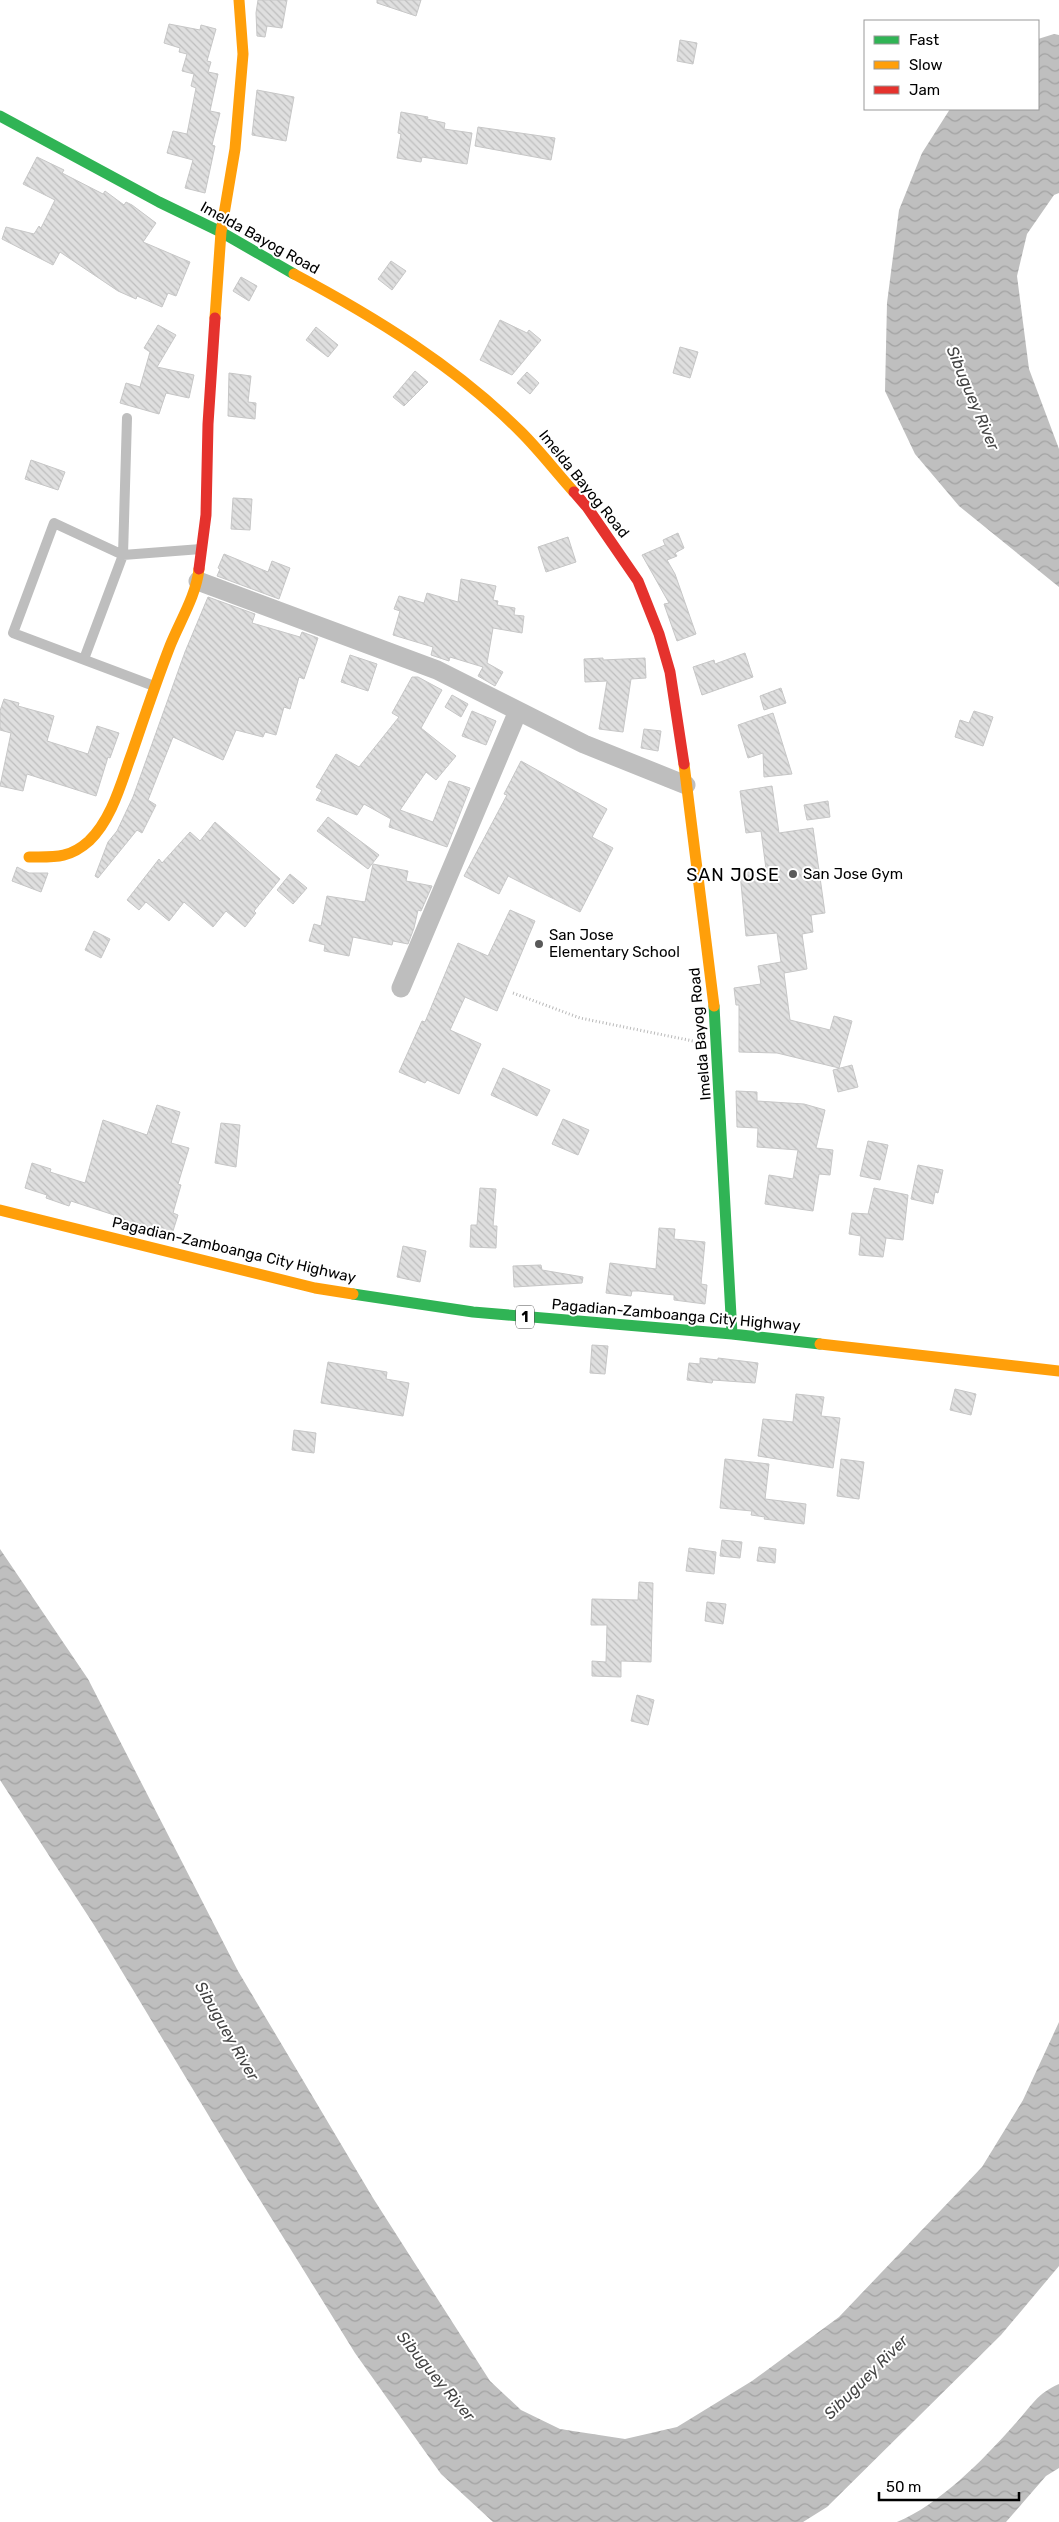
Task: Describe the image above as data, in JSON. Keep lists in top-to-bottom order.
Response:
{
  "streets": {
    "main road": ["Imelda Bayog Road", "Pagadian-Zamboanga City Highway", "1"]
  },
  "crossings": [
    ["Imelda Bayog Road", "Pagadian-Zamboanga City Highway"]
  ],
  "districts": ["SAN JOSE"],
  "water": ["Sibuguey River"],
  "places": ["San Jose Gym", "San Jose Elementary School"],
  "legend": ["Fast", "Slow", "Jam"],
  "scale_bar": "50 m"
}
